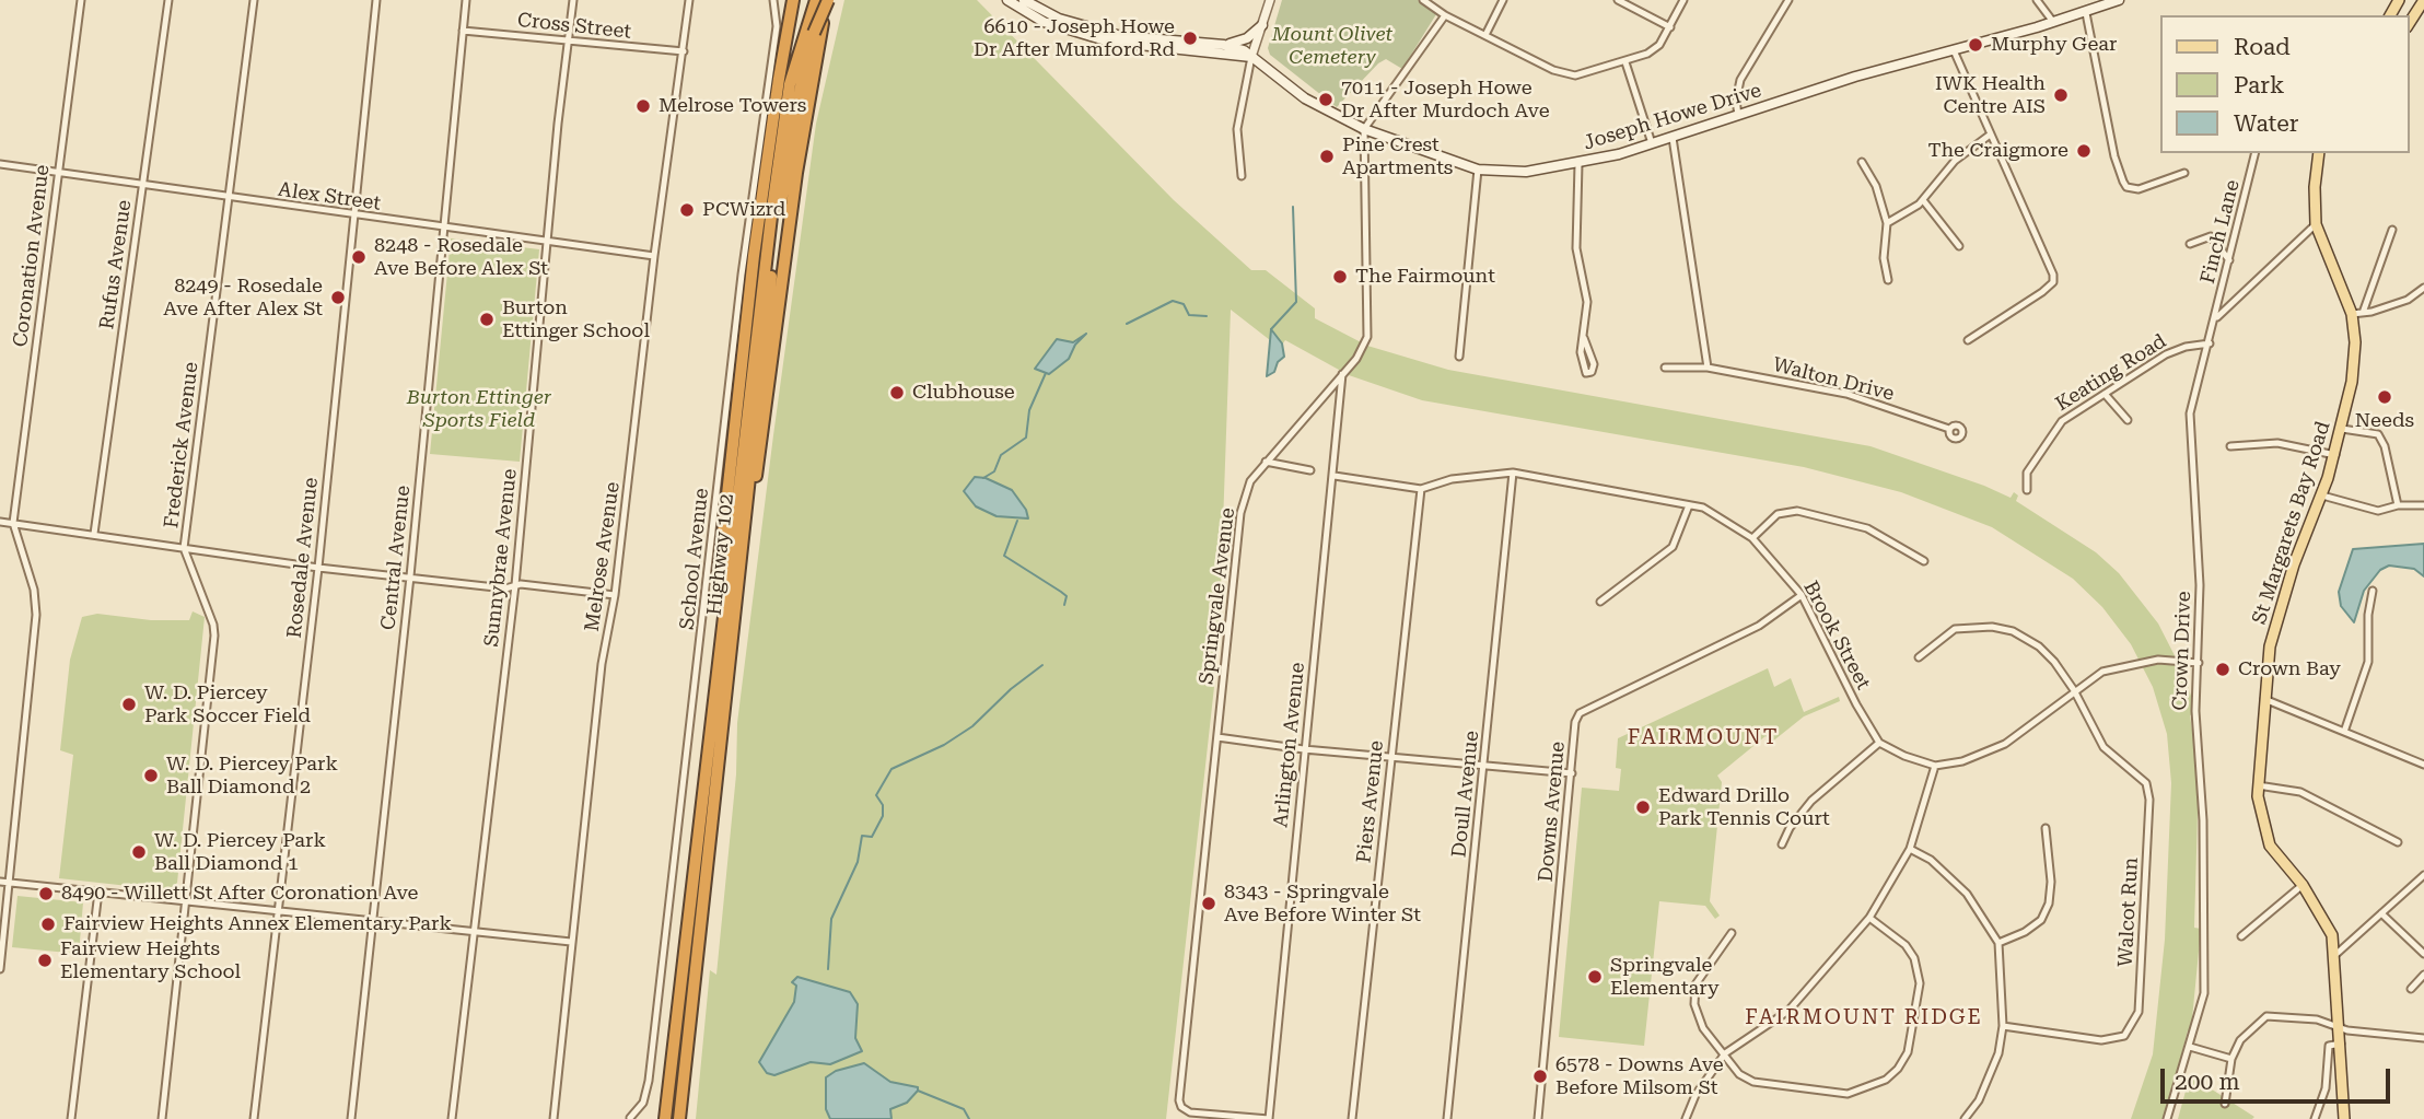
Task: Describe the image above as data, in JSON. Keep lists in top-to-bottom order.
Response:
{
  "streets": {
    "highway": ["Highway 102"],
    "main road": ["Joseph Howe Drive", "St Margarets Bay Road"],
    "street": [
      "Cross Street",
      "Alex Street",
      "Finch Lane",
      "Coronation Avenue",
      "Rufus Avenue",
      "Keating Road",
      "Walton Drive",
      "Frederick Avenue",
      "Melrose Avenue",
      "Rosedale Avenue",
      "Central Avenue",
      "Sunnybrae Avenue",
      "School Avenue",
      "Springvale Avenue",
      "Brook Street",
      "Crown Drive",
      "Arlington Avenue",
      "Doull Avenue",
      "Piers Avenue",
      "Downs Avenue",
      "Walcot Run"
    ]
  },
  "crossings": [
    ["Cross Street", "Melrose Avenue"],
    ["Cross Street", "Central Avenue"],
    ["Cross Street", "Sunnybrae Avenue"],
    ["Joseph Howe Drive", "Springvale Avenue"],
    ["Alex Street", "Coronation Avenue"],
    ["Alex Street", "Rufus Avenue"],
    ["Alex Street", "Frederick Avenue"],
    ["Alex Street", "Melrose Avenue"],
    ["Alex Street", "Rosedale Avenue"],
    ["Alex Street", "Central Avenue"],
    ["Alex Street", "Sunnybrae Avenue"],
    ["Finch Lane", "Crown Drive"],
    ["Keating Road", "Crown Drive"],
    ["Springvale Avenue", "Arlington Avenue"],
    ["Brook Street", "Arlington Avenue"],
    ["Brook Street", "Doull Avenue"],
    ["Brook Street", "Piers Avenue"],
    ["Brook Street", "Downs Avenue"]
  ],
  "districts": ["FAIRMOUNT", "FAIRMOUNT RIDGE"],
  "parks": ["Mount Olivet Cemetery", "Burton Ettinger Sports Field"],
  "places": [
    "6610 - Joseph Howe Dr After Mumford Rd",
    "Murphy Gear",
    "IWK Health Centre AIS",
    "7011 - Joseph Howe Dr After Murdoch Ave",
    "Melrose Towers",
    "The Craigmore",
    "Pine Crest Apartments",
    "PCWizrd",
    "8248 - Rosedale Ave Before Alex St",
    "The Fairmount",
    "8249 - Rosedale Ave After Alex St",
    "Burton Ettinger School",
    "Clubhouse",
    "Needs",
    "Crown Bay",
    "W. D. Piercey Park Soccer Field",
    "W. D. Piercey Park Ball Diamond 2",
    "Edward Drillo Park Tennis Court",
    "W. D. Piercey Park Ball Diamond 1",
    "8490 - Willett St After Coronation Ave",
    "8343 - Springvale Ave Before Winter St",
    "Fairview Heights Annex Elementary Park",
    "Fairview Heights Elementary School",
    "Springvale Elementary",
    "6578 - Downs Ave Before Milsom St"
  ],
  "legend": ["Road", "Park", "Water"],
  "scale_bar": "200 m"
}
